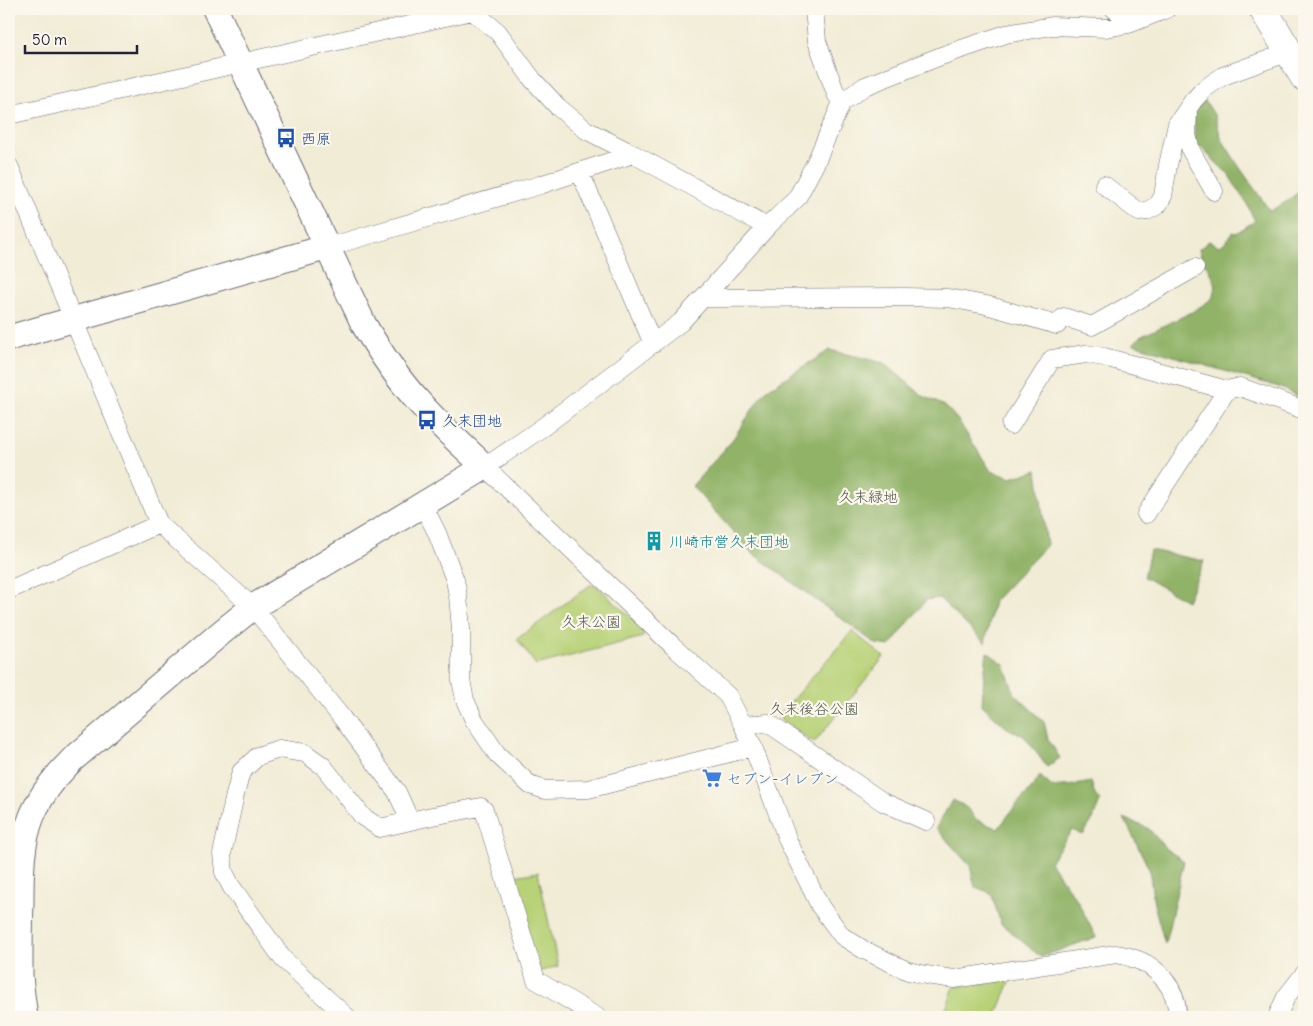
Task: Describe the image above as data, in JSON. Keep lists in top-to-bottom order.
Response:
{
  "parks": ["久末緑地", "久末公園", "久末後谷公園"],
  "places": {
    "bus stop": ["西原", "久末団地"],
    "building": ["川崎市営久末団地"],
    "supermarket": ["セブン-イレブン"]
  },
  "scale_bar": "50 m"
}
